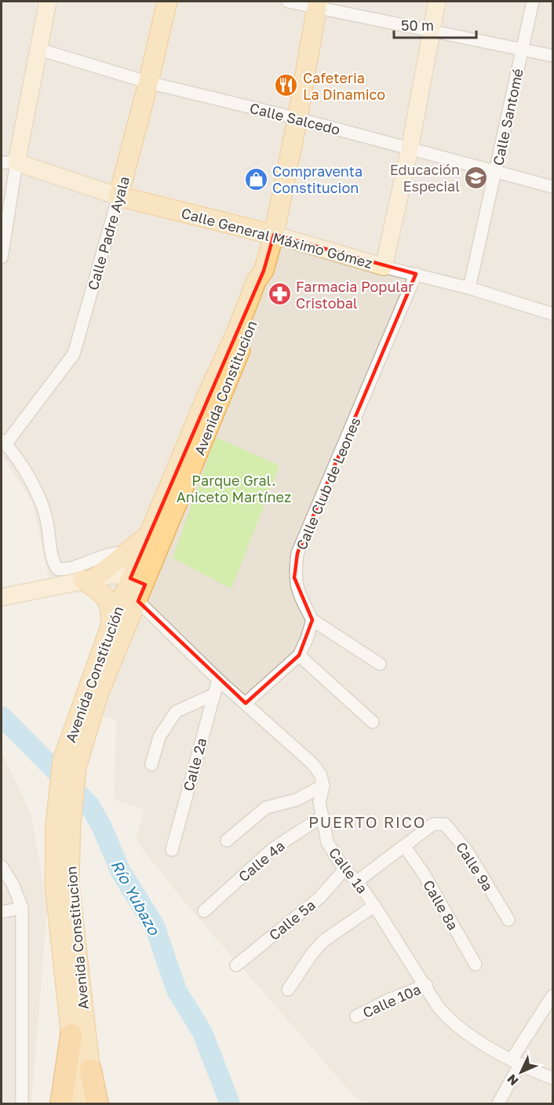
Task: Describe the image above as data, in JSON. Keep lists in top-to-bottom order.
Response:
{
  "streets": {
    "main road": [
      "Calle Padre Ayala",
      "Calle General Máximo Gómez",
      "Avenida Constitucion",
      "Avenida Constitución"
    ],
    "street": [
      "Calle Santomé",
      "Calle Salcedo",
      "Calle Club de Leones",
      "Calle 2ª",
      "Calle 4ª",
      "Calle 9ª",
      "Calle 1ª",
      "Calle 8ª",
      "Calle 5ª",
      "Calle 10ª"
    ]
  },
  "crossings": [
    ["Calle Santomé", "Calle Salcedo"],
    ["Calle Santomé", "Calle General Máximo Gómez"],
    ["Calle Salcedo", "Calle Padre Ayala"],
    ["Calle Padre Ayala", "Calle General Máximo Gómez"],
    ["Calle General Máximo Gómez", "Calle Club de Leones"],
    ["Avenida Constitucion", "Avenida Constitución"],
    ["Calle 4ª", "Calle 1ª"],
    ["Calle 9ª", "Calle 8ª"],
    ["Calle 1ª", "Calle 5ª"],
    ["Calle 1ª", "Calle 10ª"]
  ],
  "districts": ["PUERTO RICO"],
  "water": ["Río Yubazo"],
  "parks": ["Parque Gral. Aniceto Martínez"],
  "places": {
    "restaurant": ["Cafeteria La Dinamico"],
    "school or university": ["Educación Especial"],
    "shop": ["Compraventa Constitucion"],
    "pharmacy": ["Farmacia Popular Cristobal"]
  },
  "scale_bar": "50 m",
  "north": "bottom left"
}
